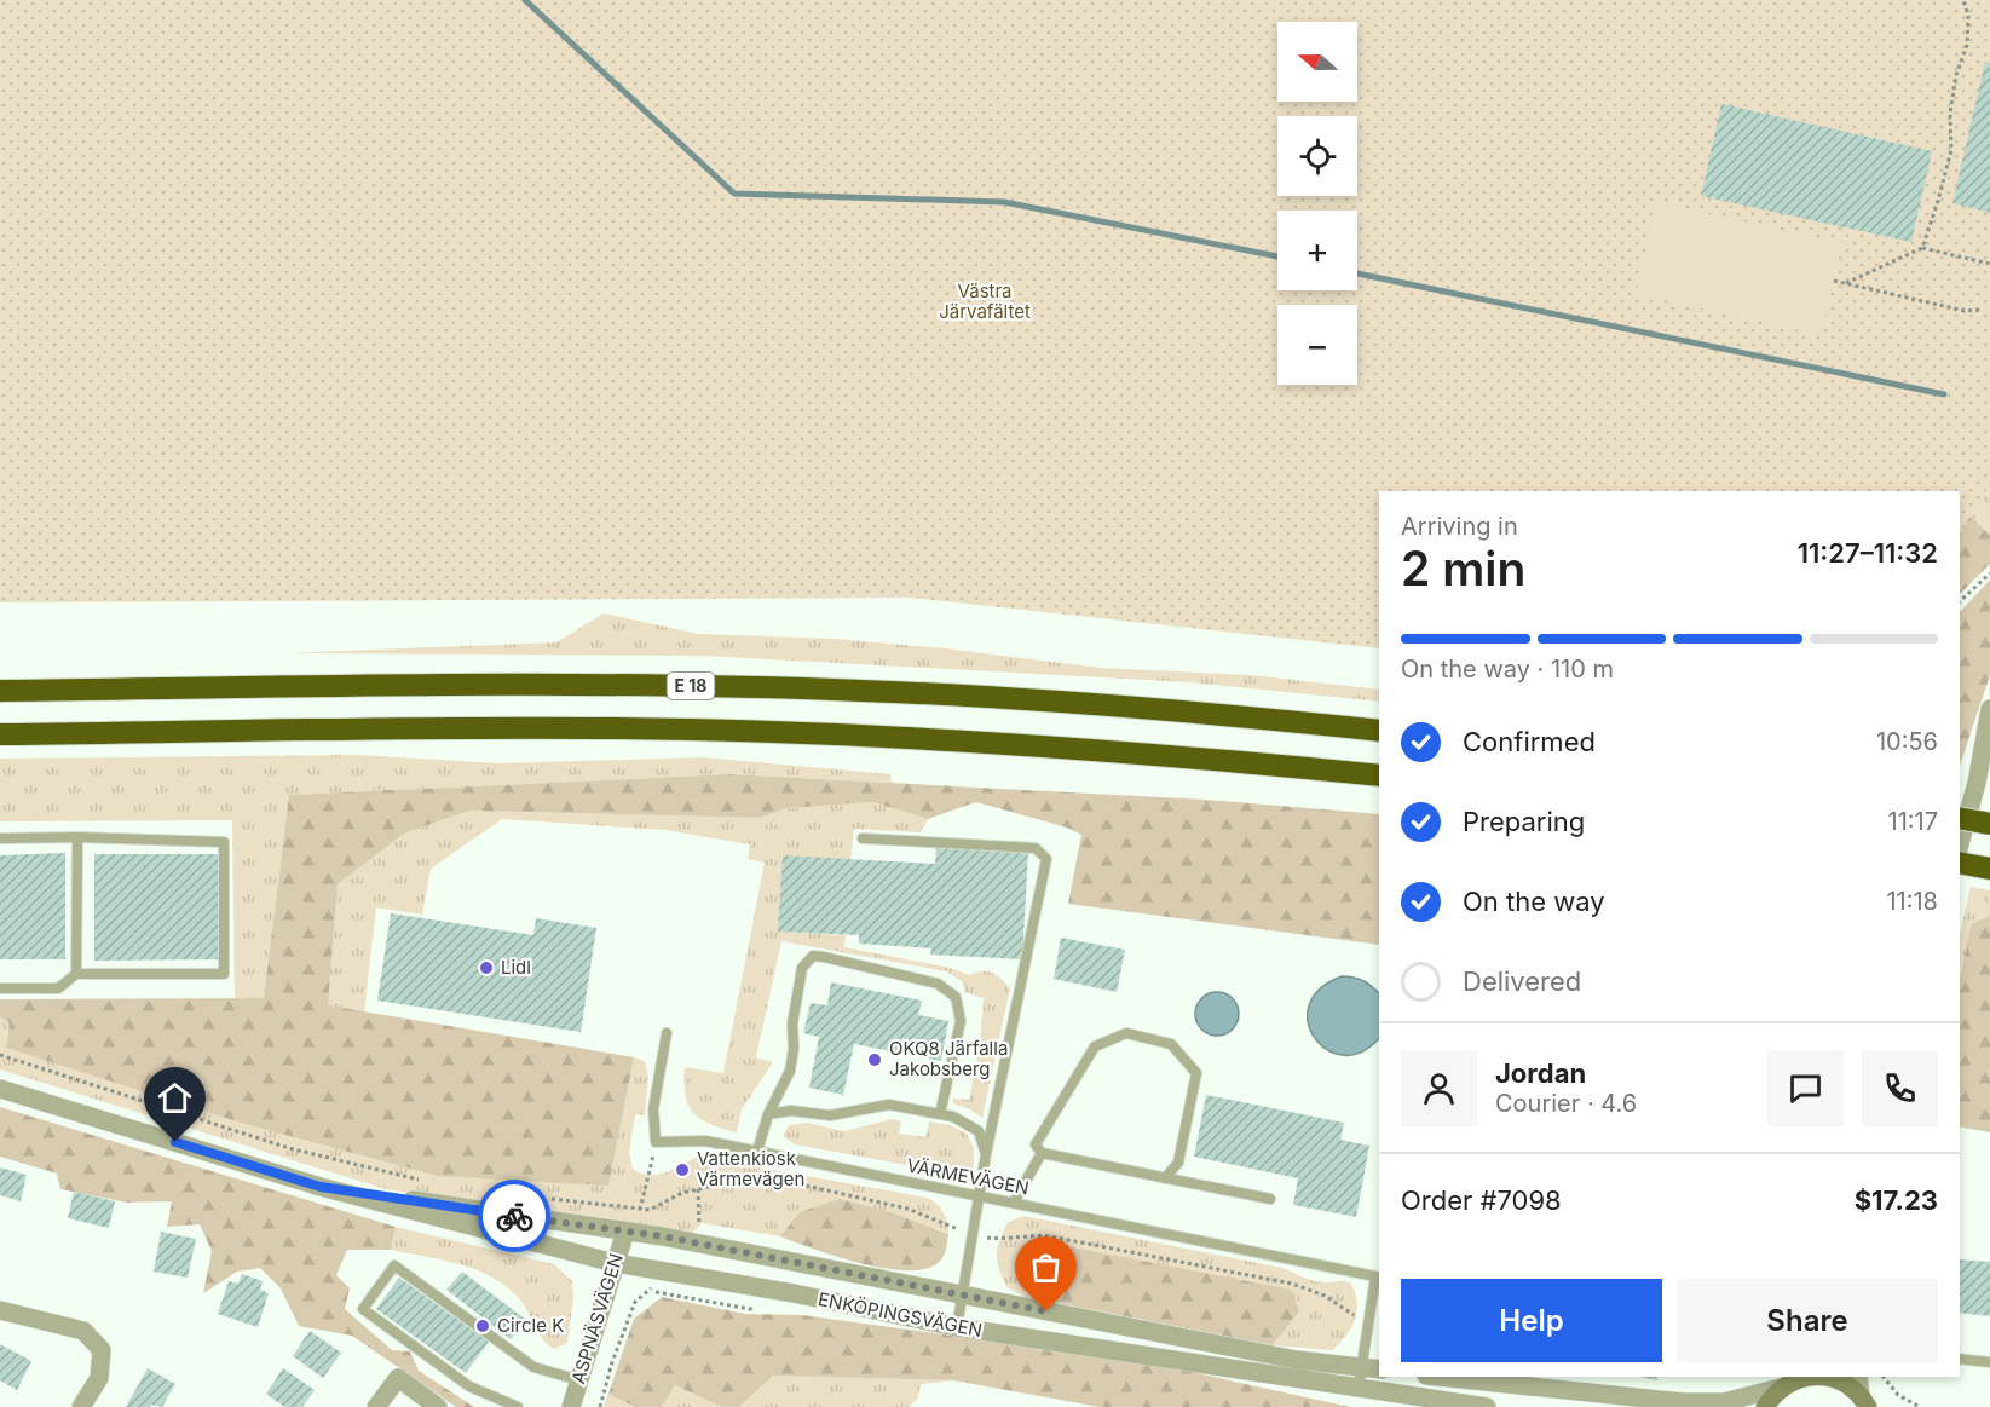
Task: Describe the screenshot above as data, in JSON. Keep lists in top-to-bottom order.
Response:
{
  "streets": {
    "highway": ["E 18"],
    "street": ["ENKÖPINGSVÄGEN", "ASPNÄSVÄGEN"],
    "lane": ["VÄRMEVÄGEN"]
  },
  "crossings": [
    ["ENKÖPINGSVÄGEN", "ASPNÄSVÄGEN"]
  ],
  "parks": ["Västra Järvafältet"],
  "places": [
    "Lidl",
    "OKQ8 Järfalla Jakobsberg",
    "Vattenkiosk Värmevägen",
    "Circle K"
  ],
  "north": "left",
  "page": {
    "map_buttons": ["+", "−"],
    "heading": ["2 min", "Arriving in", "11:27–11:32"],
    "panel": [
      "Jordan",
      "Courier · 4.6",
      "Order #7098",
      "$17.23"
    ],
    "bar": "On the way · 110 m",
    "list": [
      ["Confirmed", "10:56"],
      ["Preparing", "11:17"],
      ["On the way", "11:18"],
      "Delivered"
    ],
    "buttons": ["Help", "Share"]
  }
}
